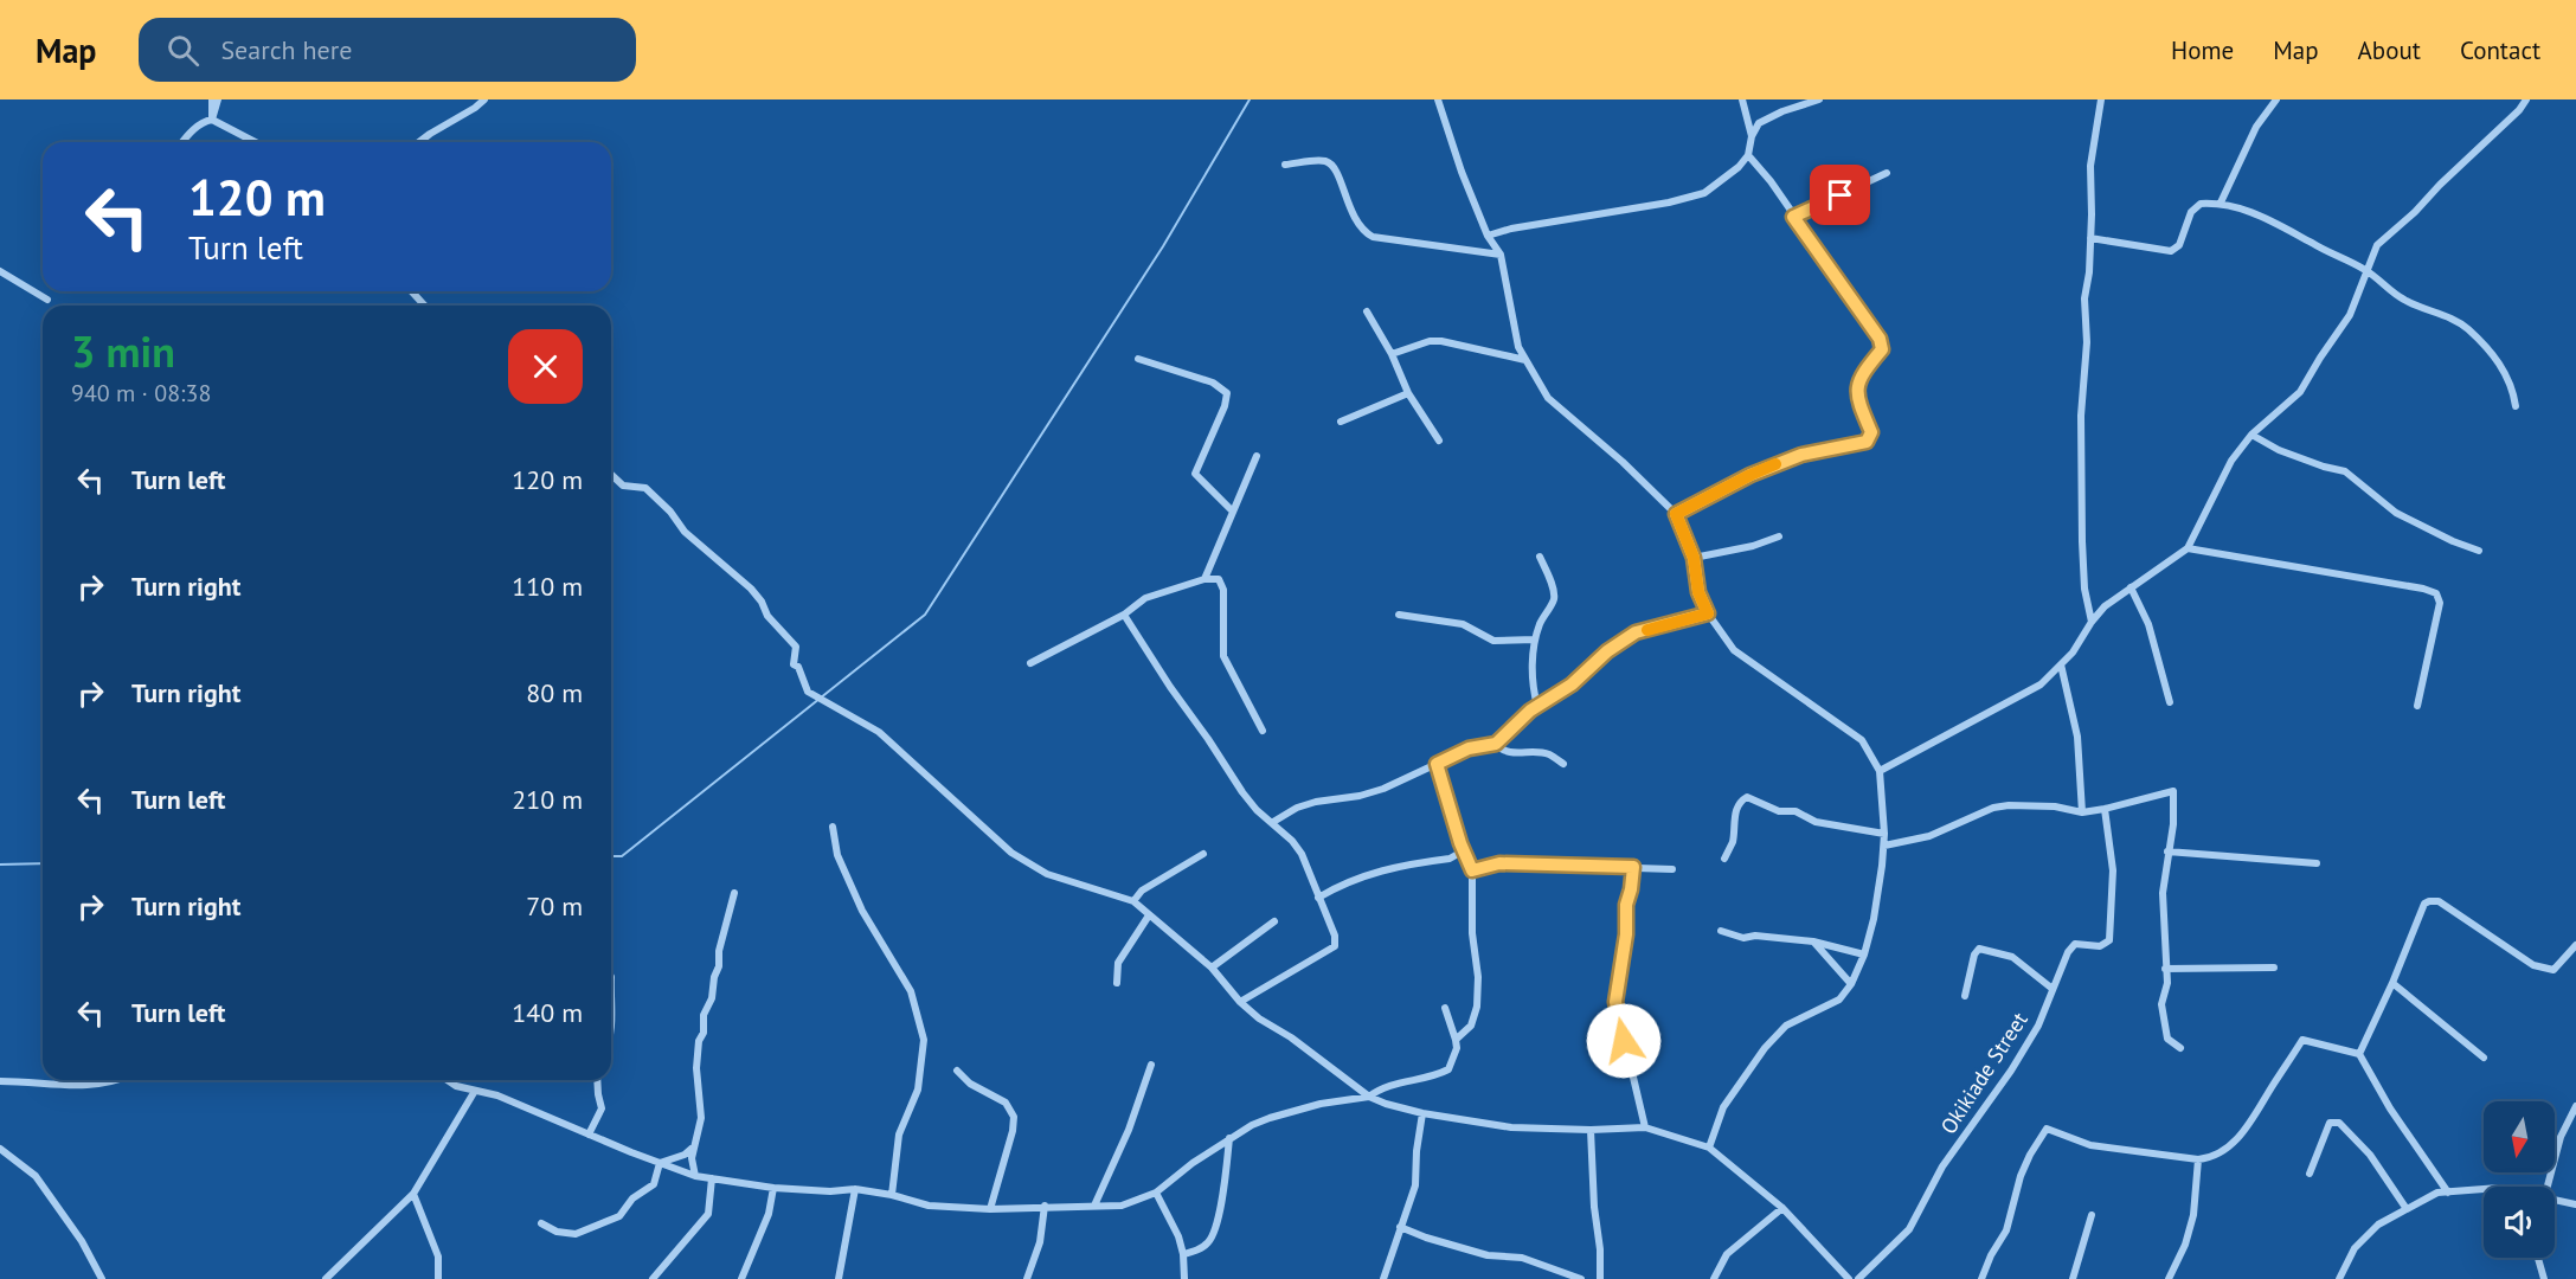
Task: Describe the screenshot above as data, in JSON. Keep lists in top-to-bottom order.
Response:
{
  "streets": {
    "street": ["Okikiade Street"]
  },
  "north": "bottom",
  "page": {
    "header": "Map",
    "search": "Search here",
    "nav": [
      "Home",
      "Map",
      "About",
      "Contact"
    ],
    "turn": ["120 m", "Turn left"],
    "heading": ["3 min", "940 m · 08:38"],
    "list": [
      {
        "name": "Turn left",
        "value": "120 m"
      },
      {
        "name": "Turn right",
        "value": "110 m"
      },
      {
        "name": "Turn right",
        "value": "80 m"
      },
      {
        "name": "Turn left",
        "value": "210 m"
      },
      {
        "name": "Turn right",
        "value": "70 m"
      },
      {
        "name": "Turn left",
        "value": "140 m"
      }
    ]
  }
}
